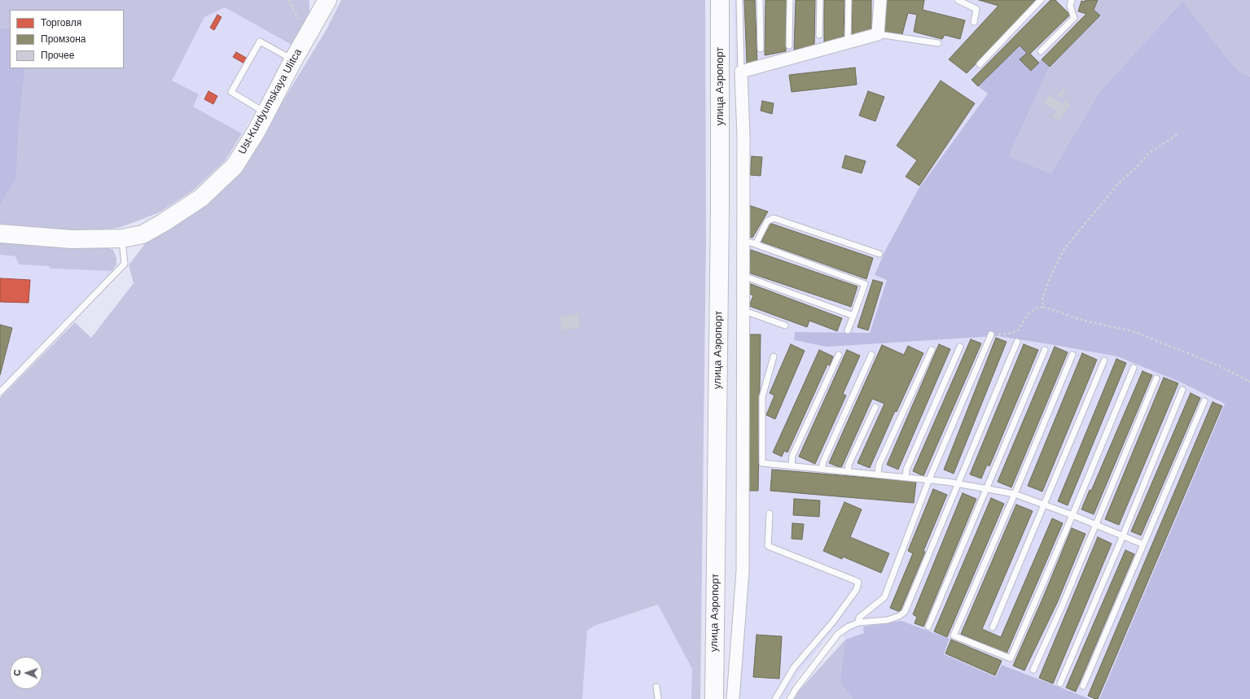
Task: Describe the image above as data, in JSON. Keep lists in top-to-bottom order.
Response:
{
  "streets": {
    "main road": ["улица Аэропорт", "Ust-Kurdyumskaya Ulitca"]
  },
  "legend": ["Торговля", "Промзона", "Прочее"],
  "north": "left"
}
